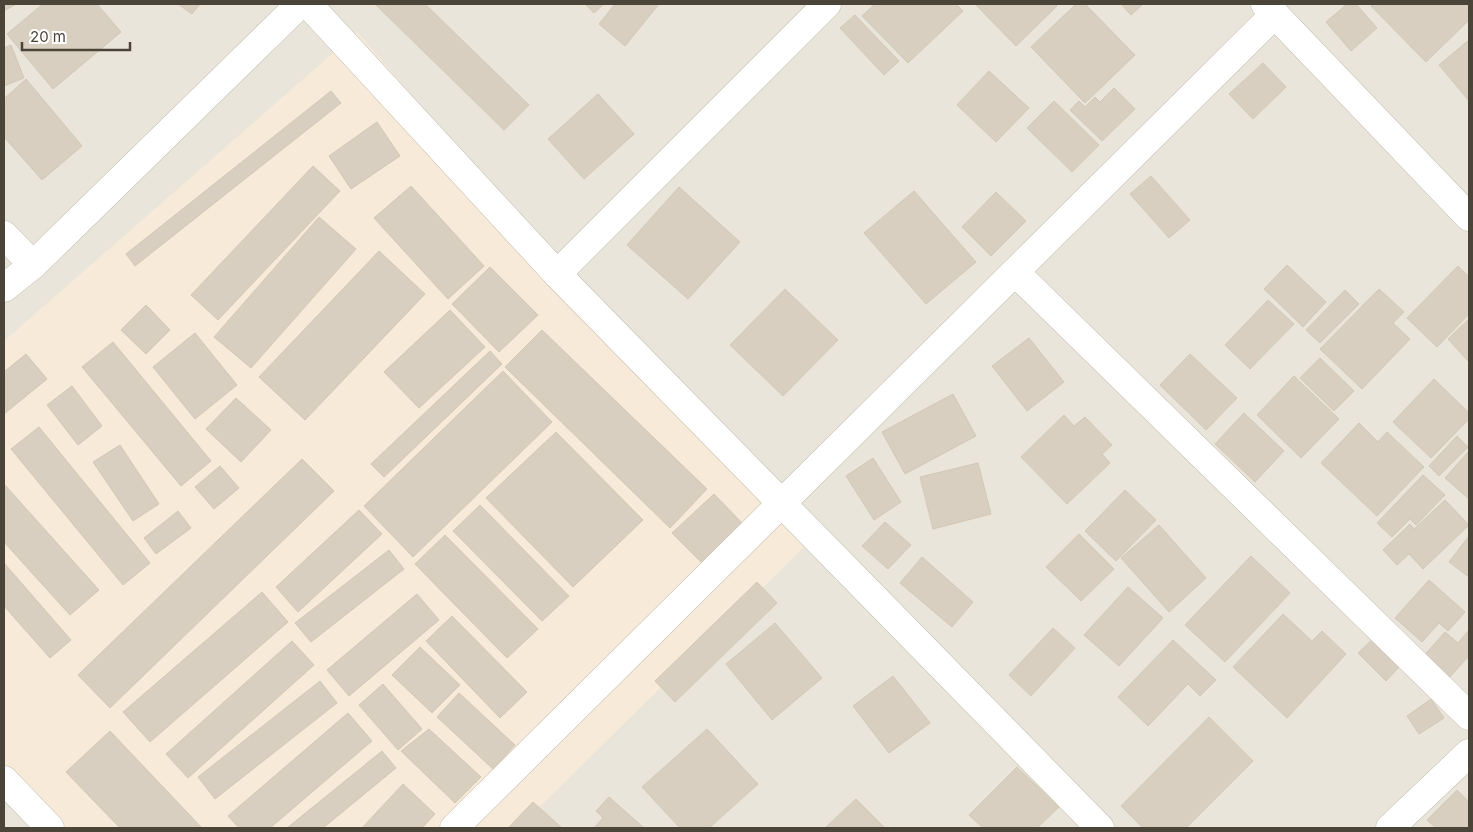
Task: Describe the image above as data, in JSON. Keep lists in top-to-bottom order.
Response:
{
  "scale_bar": "20 m"
}
